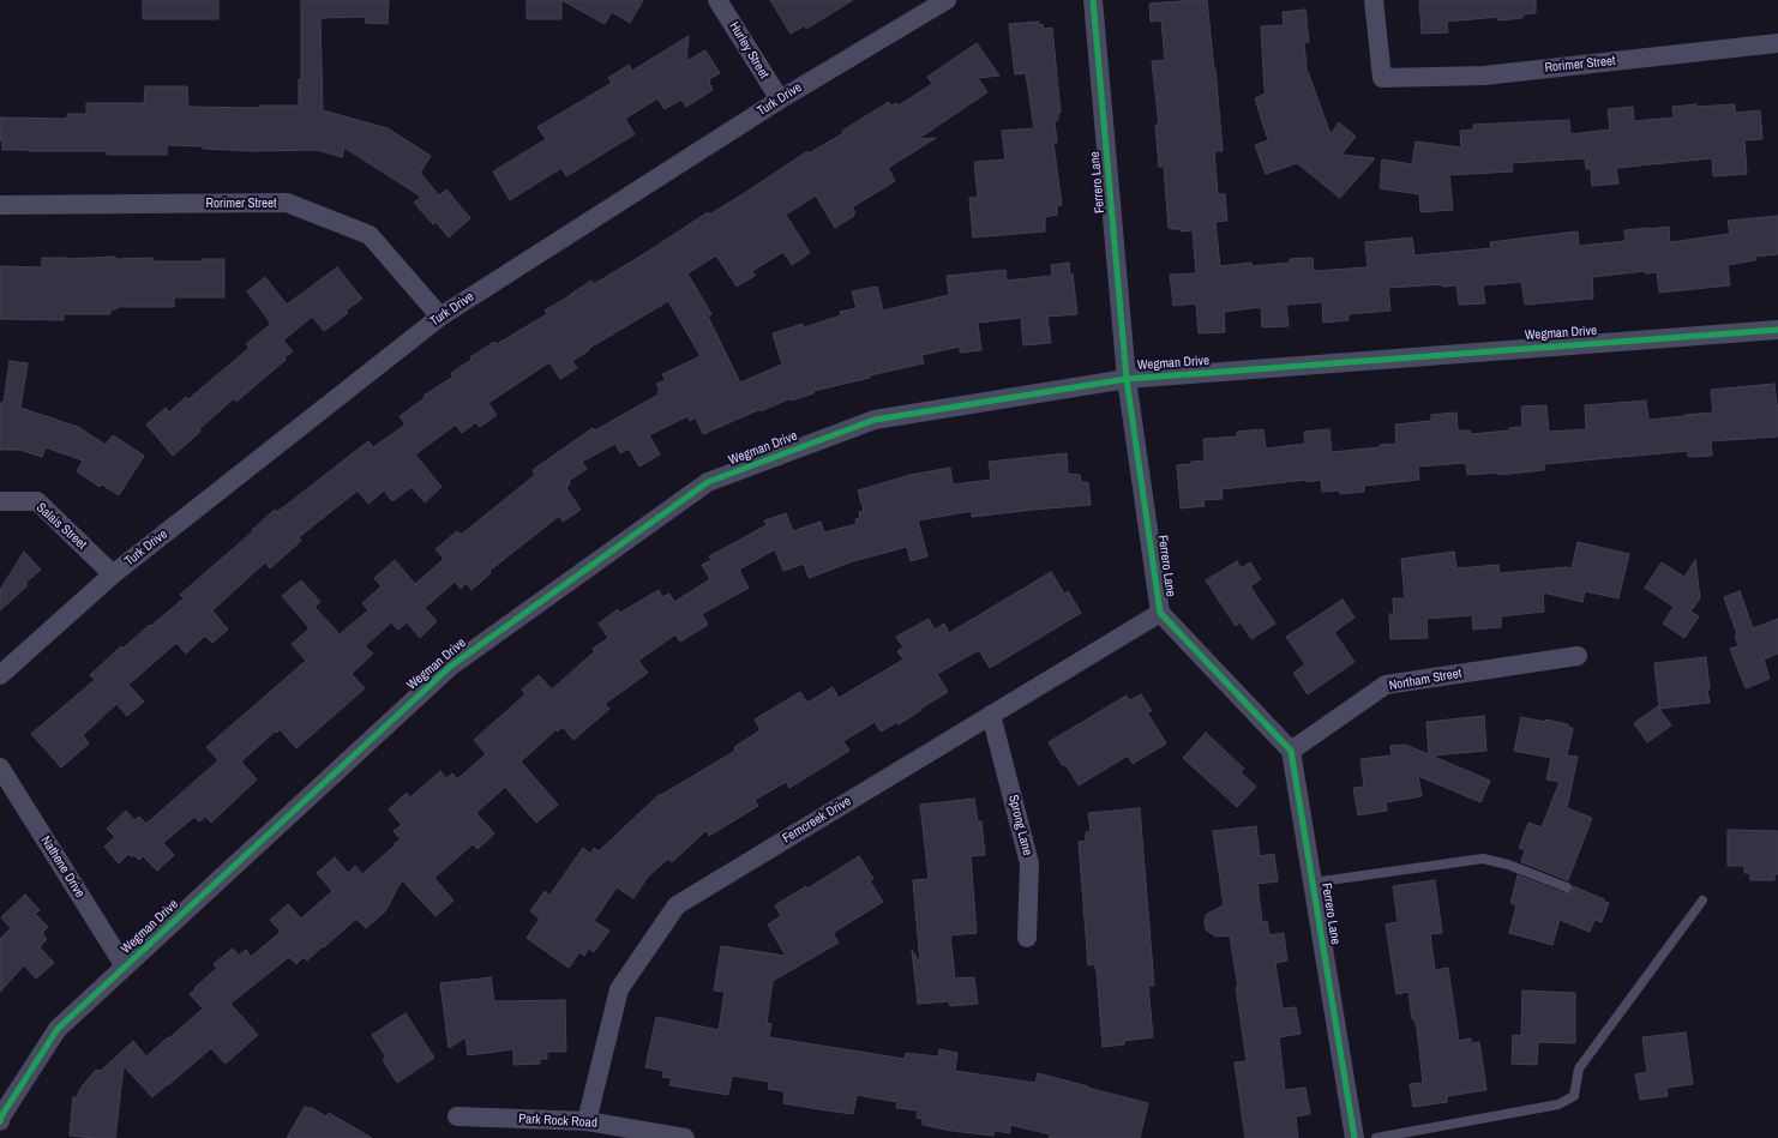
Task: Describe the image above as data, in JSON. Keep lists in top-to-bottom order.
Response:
{
  "streets": {
    "street": [
      "Hurley Street",
      "Rorimer Street",
      "Turk Drive",
      "Ferrero Lane",
      "Wegman Drive",
      "Salais Street",
      "Northam Street",
      "Ferncreek Drive",
      "Sprong Lane",
      "Nathene Drive",
      "Park Rock Road"
    ]
  },
  "crossings": [
    ["Hurley Street", "Turk Drive"],
    ["Rorimer Street", "Turk Drive"],
    ["Turk Drive", "Salais Street"],
    ["Ferrero Lane", "Wegman Drive"],
    ["Ferrero Lane", "Northam Street"],
    ["Ferrero Lane", "Ferncreek Drive"],
    ["Wegman Drive", "Nathene Drive"],
    ["Ferncreek Drive", "Sprong Lane"],
    ["Ferncreek Drive", "Park Rock Road"]
  ]
}
